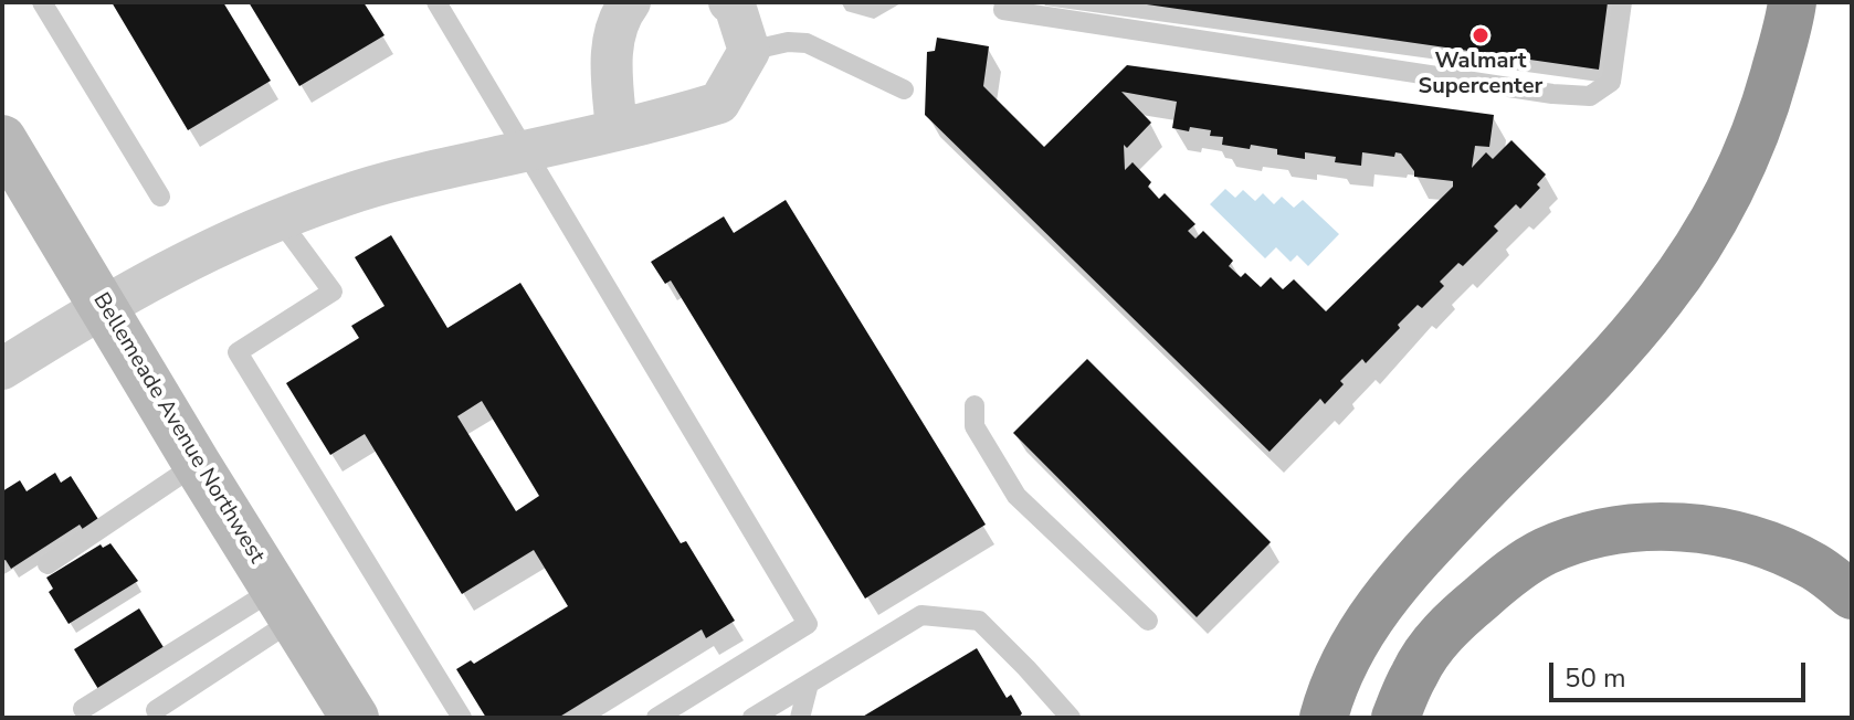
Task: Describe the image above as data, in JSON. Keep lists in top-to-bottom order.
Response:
{
  "streets": {
    "street": ["Bellemeade Avenue Northwest"]
  },
  "places": ["Walmart Supercenter"],
  "scale_bar": "50 m"
}
